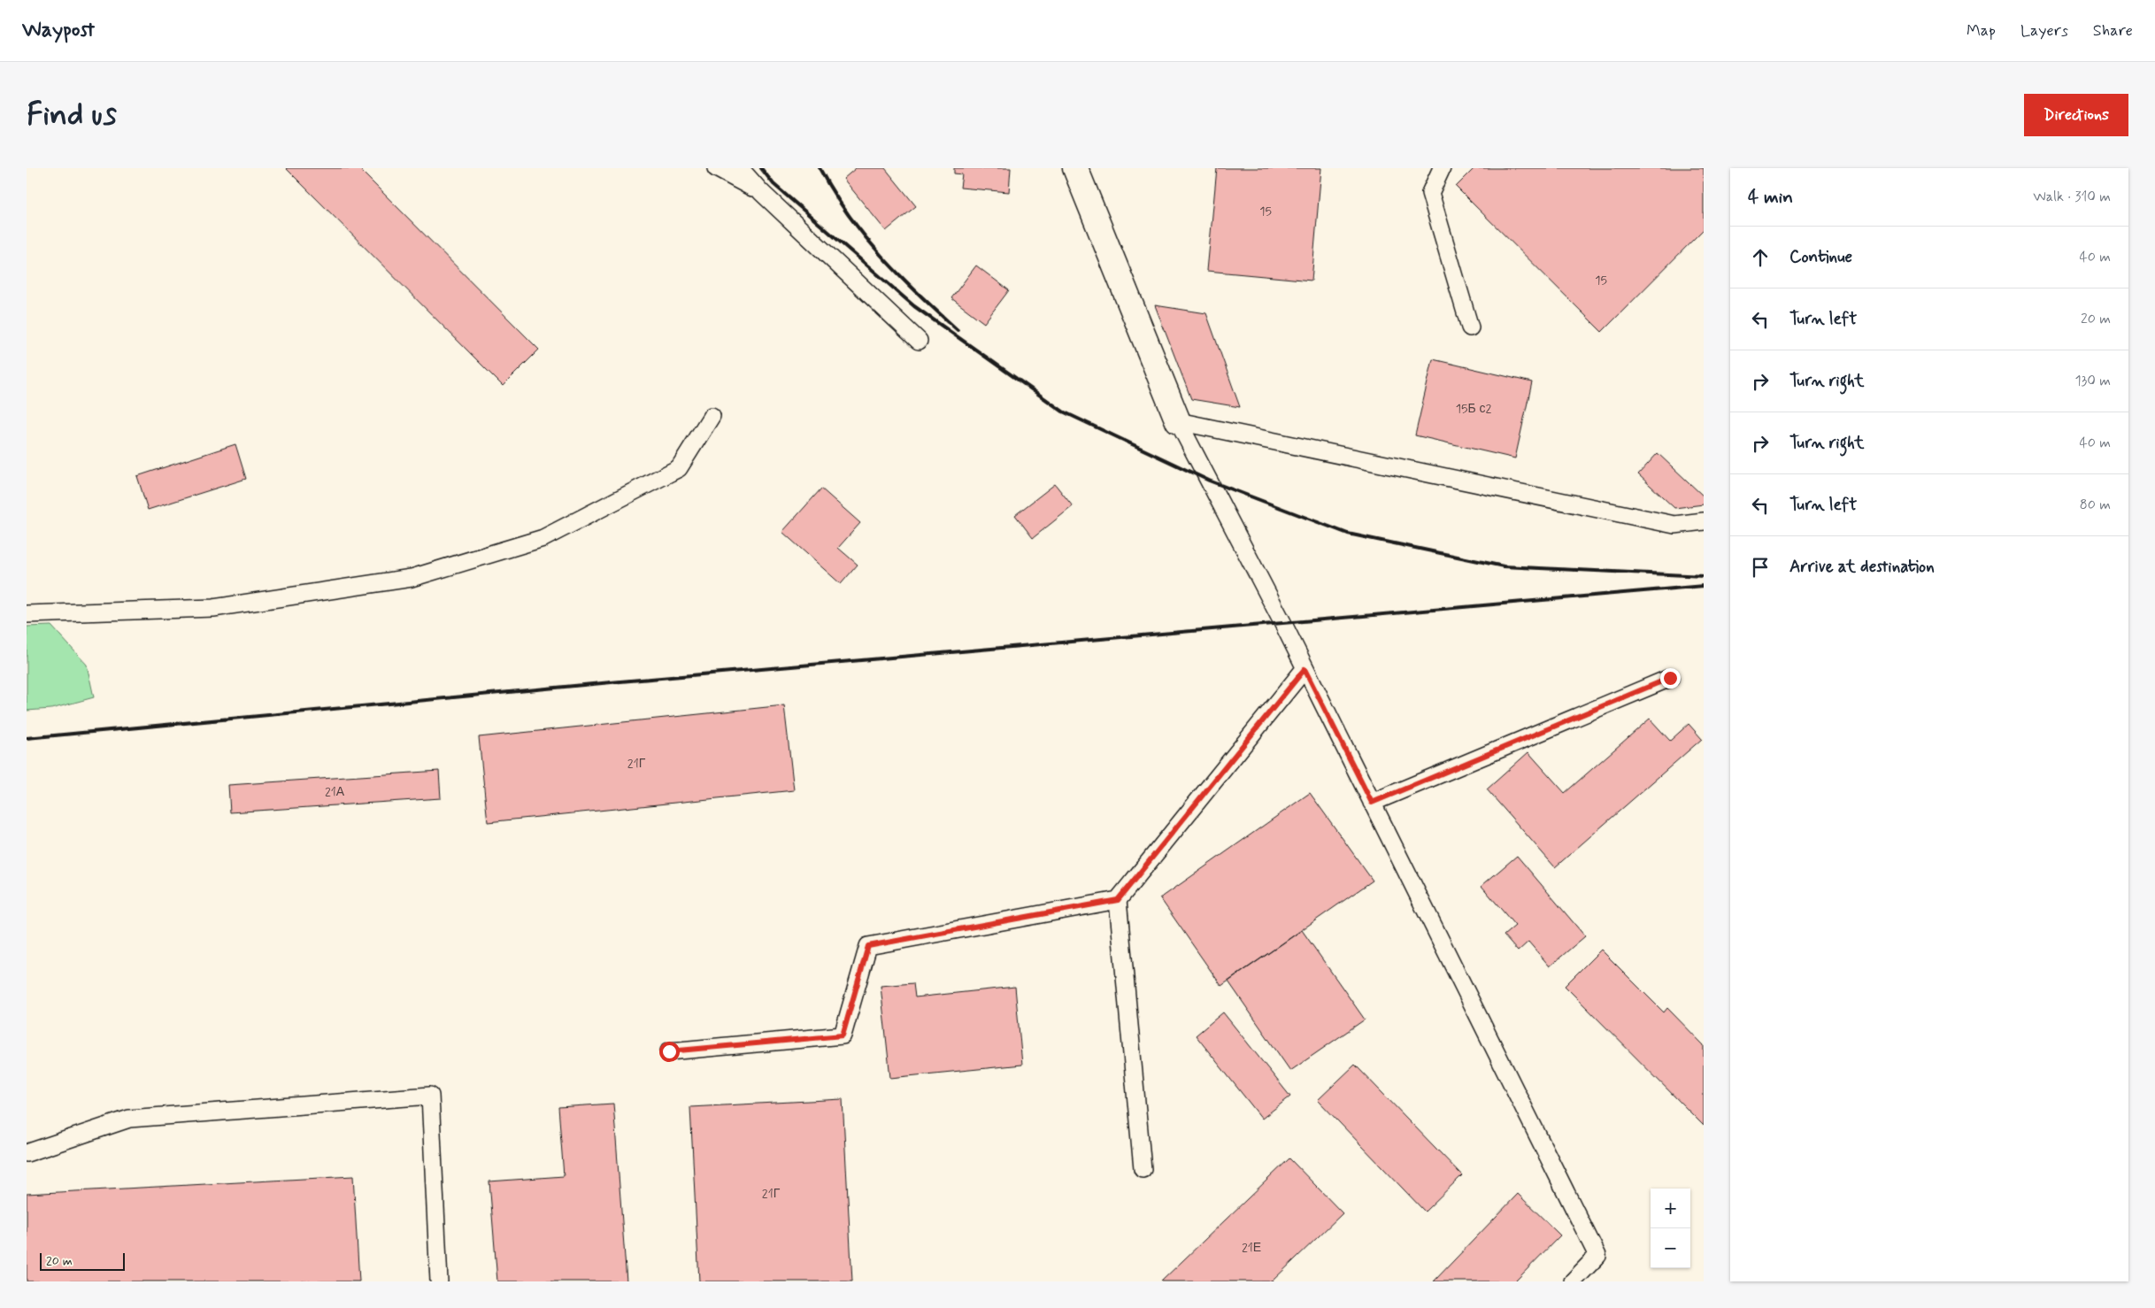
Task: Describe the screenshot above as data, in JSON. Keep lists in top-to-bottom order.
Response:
{
  "house_numbers": [
    "15",
    "15",
    "15Б с2",
    "21Г",
    "21А",
    "21Г",
    "21Е"
  ],
  "scale_bar": "20 m",
  "page": {
    "header": "Waypost",
    "nav": ["Map", "Layers", "Share"],
    "buttons": "Directions",
    "title": "Find us",
    "heading": ["4 min", "Walk · 310 m"],
    "list": [
      ["Continue", "40 m"],
      ["Turn left", "20 m"],
      ["Turn right", "130 m"],
      ["Turn right", "40 m"],
      ["Turn left", "80 m"],
      "Arrive at destination"
    ],
    "map_buttons": ["+", "−"],
    "scale": "20 m"
  }
}
